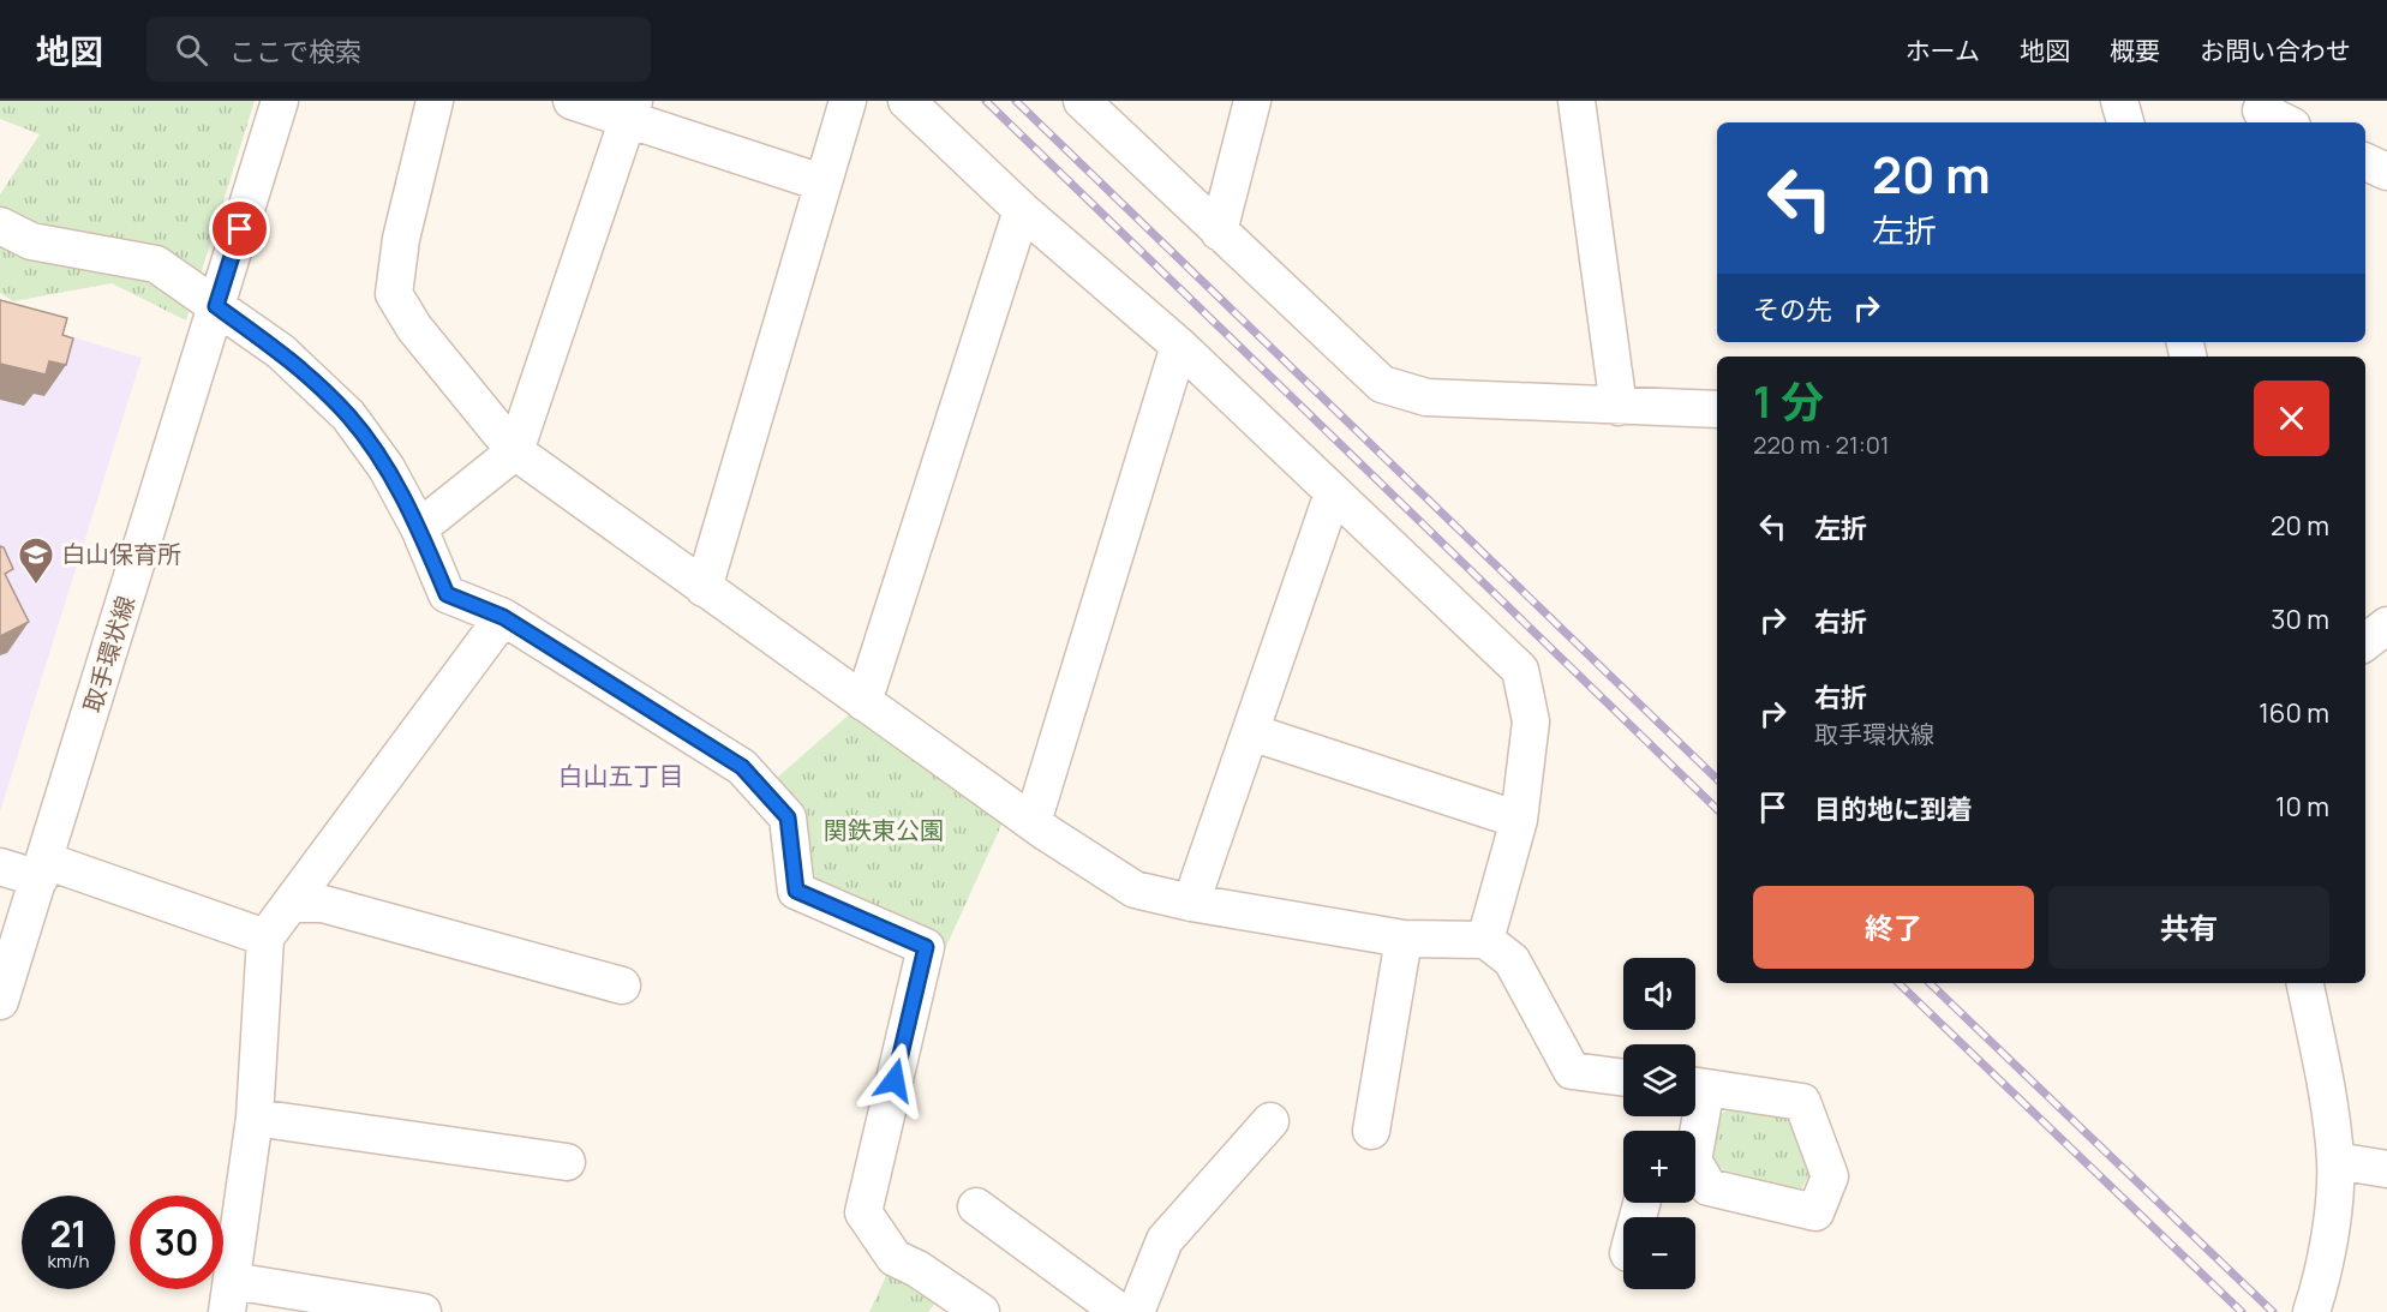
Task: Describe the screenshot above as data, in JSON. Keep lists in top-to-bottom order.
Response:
{
  "streets": {
    "street": ["取手環状線"]
  },
  "districts": ["白山五丁目"],
  "parks": ["関鉄東公園"],
  "places": {
    "school or university": ["白山保育所"]
  },
  "page": {
    "header": "地図",
    "search": "ここで検索",
    "nav": [
      "ホーム",
      "地図",
      "概要",
      "お問い合わせ"
    ],
    "turn": ["20 m", "左折"],
    "then": "その先",
    "heading": ["1 分", "220 m · 21:01"],
    "list": [
      {
        "name": "左折",
        "value": "20 m"
      },
      {
        "name": "右折",
        "value": "30 m"
      },
      {
        "name": "右折",
        "note": "取手環状線",
        "value": "160 m"
      },
      {
        "name": "目的地に到着",
        "value": "10 m"
      }
    ],
    "buttons": ["終了", "共有"],
    "map_buttons": ["+", "−"],
    "speed": "21 km/h",
    "limit": "30"
  }
}
